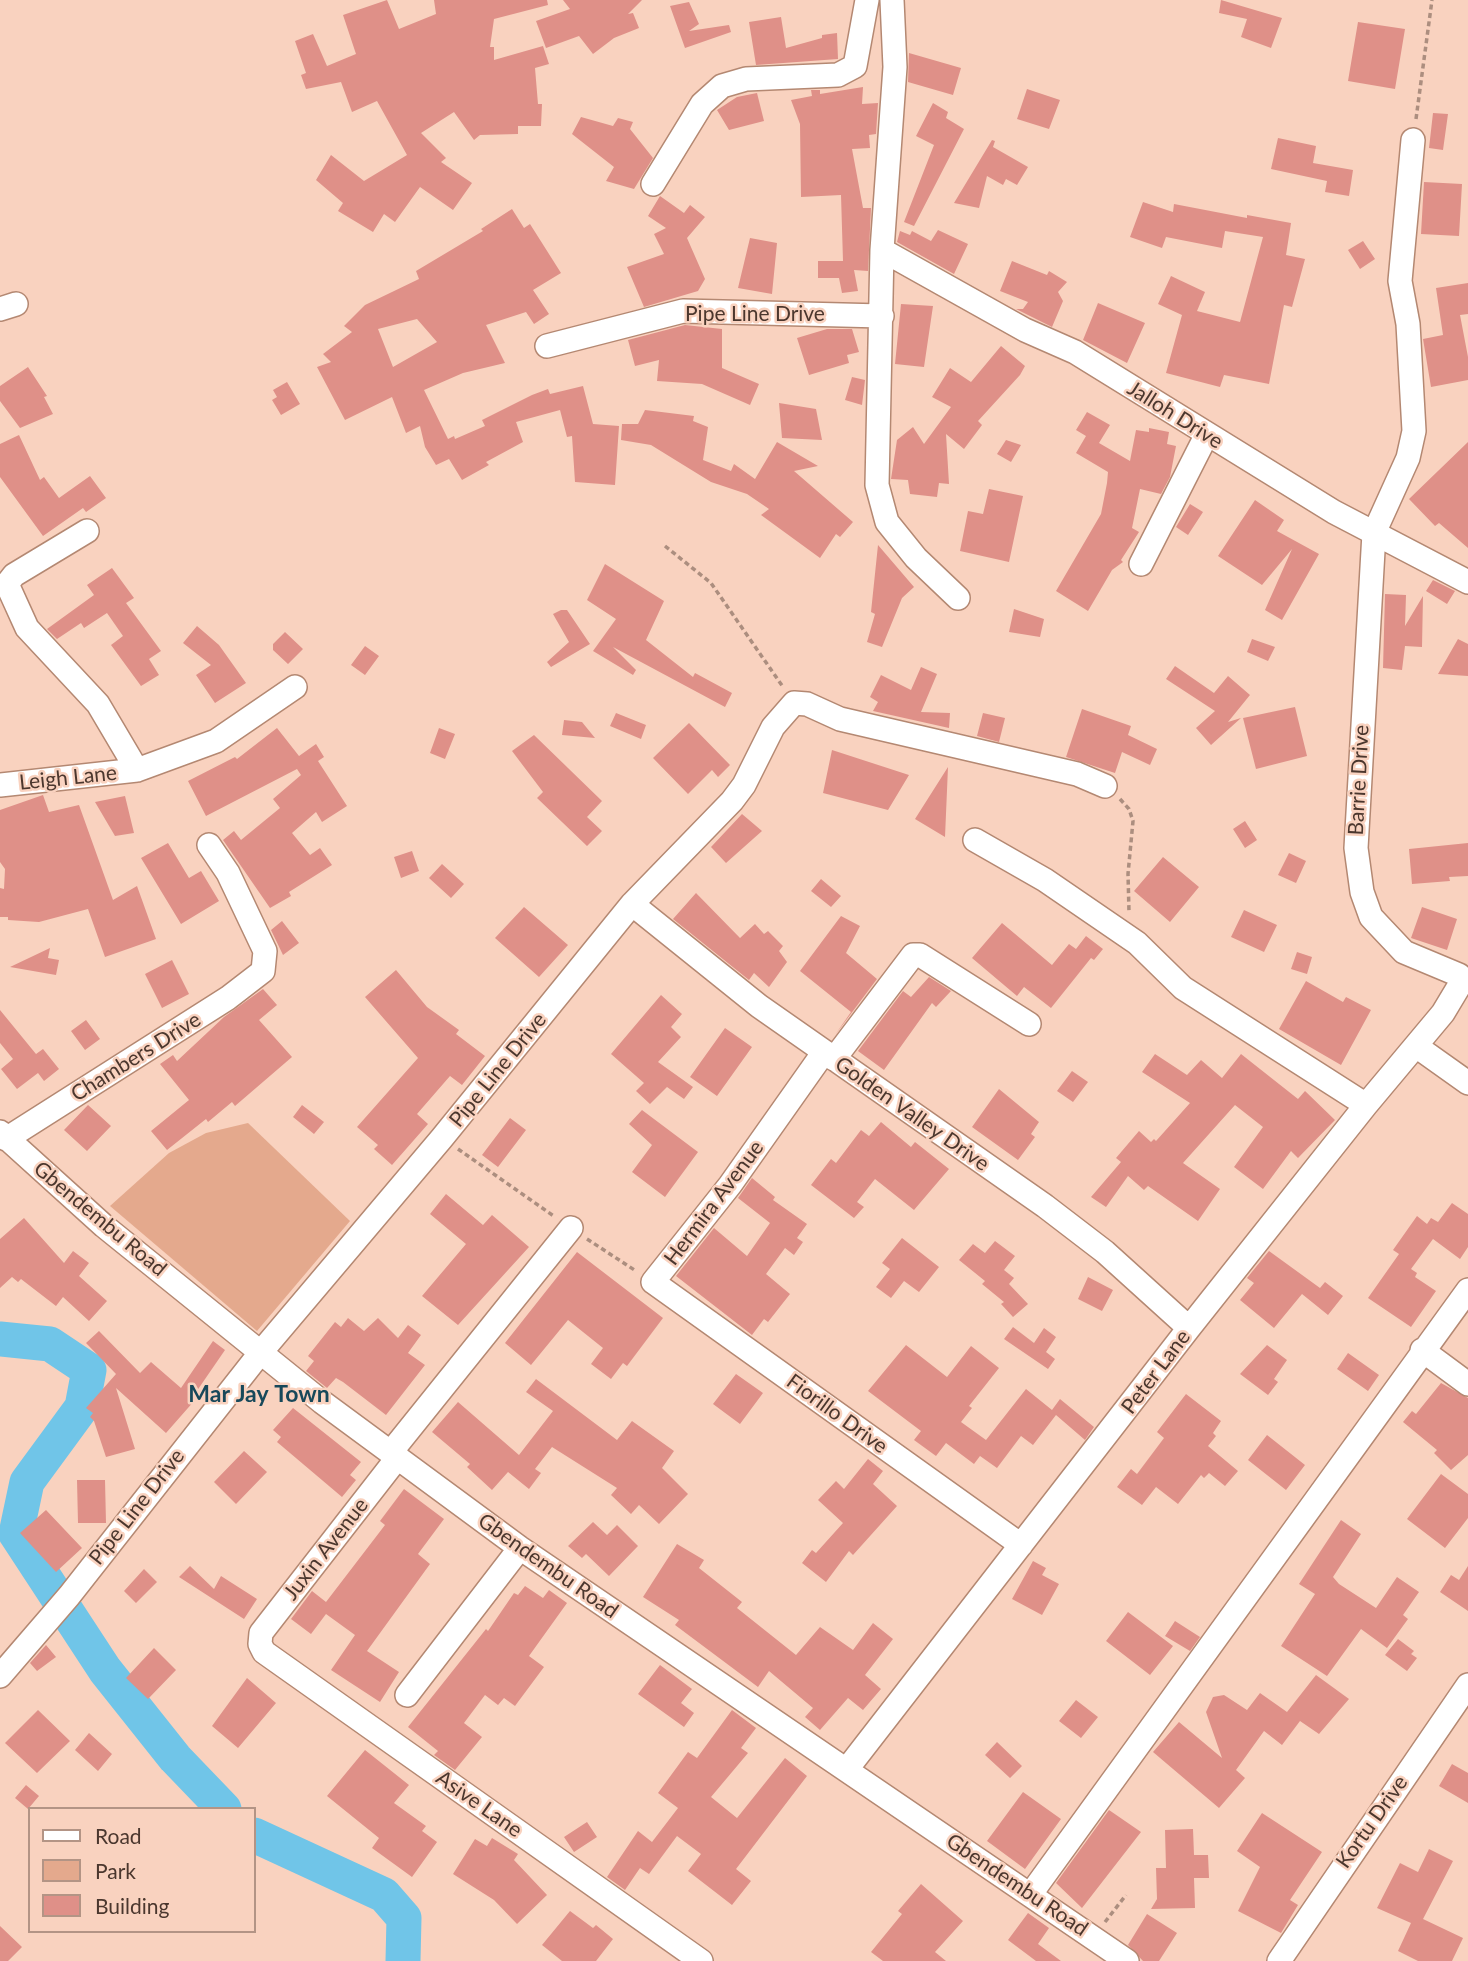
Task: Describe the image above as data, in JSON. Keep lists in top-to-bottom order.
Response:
{
  "streets": {
    "street": [
      "Pipe Line Drive",
      "Jalloh Drive",
      "Leigh Lane",
      "Barrie Drive",
      "Chambers Drive",
      "Golden Valley Drive",
      "Hermira Avenue",
      "Gbendembu Road",
      "Peter Lane",
      "Fiorillo Drive",
      "Juxin Avenue",
      "Asive Lane",
      "Kortu Drive"
    ]
  },
  "crossings": [
    ["Pipe Line Drive", "Golden Valley Drive"],
    ["Pipe Line Drive", "Hermira Avenue"],
    ["Pipe Line Drive", "Gbendembu Road"],
    ["Jalloh Drive", "Barrie Drive"],
    ["Barrie Drive", "Peter Lane"],
    ["Chambers Drive", "Gbendembu Road"],
    ["Golden Valley Drive", "Hermira Avenue"],
    ["Golden Valley Drive", "Peter Lane"],
    ["Hermira Avenue", "Fiorillo Drive"],
    ["Gbendembu Road", "Peter Lane"],
    ["Gbendembu Road", "Juxin Avenue"],
    ["Peter Lane", "Fiorillo Drive"],
    ["Juxin Avenue", "Asive Lane"]
  ],
  "districts": ["Mar Jay Town"],
  "legend": ["Road", "Park", "Building"]
}
